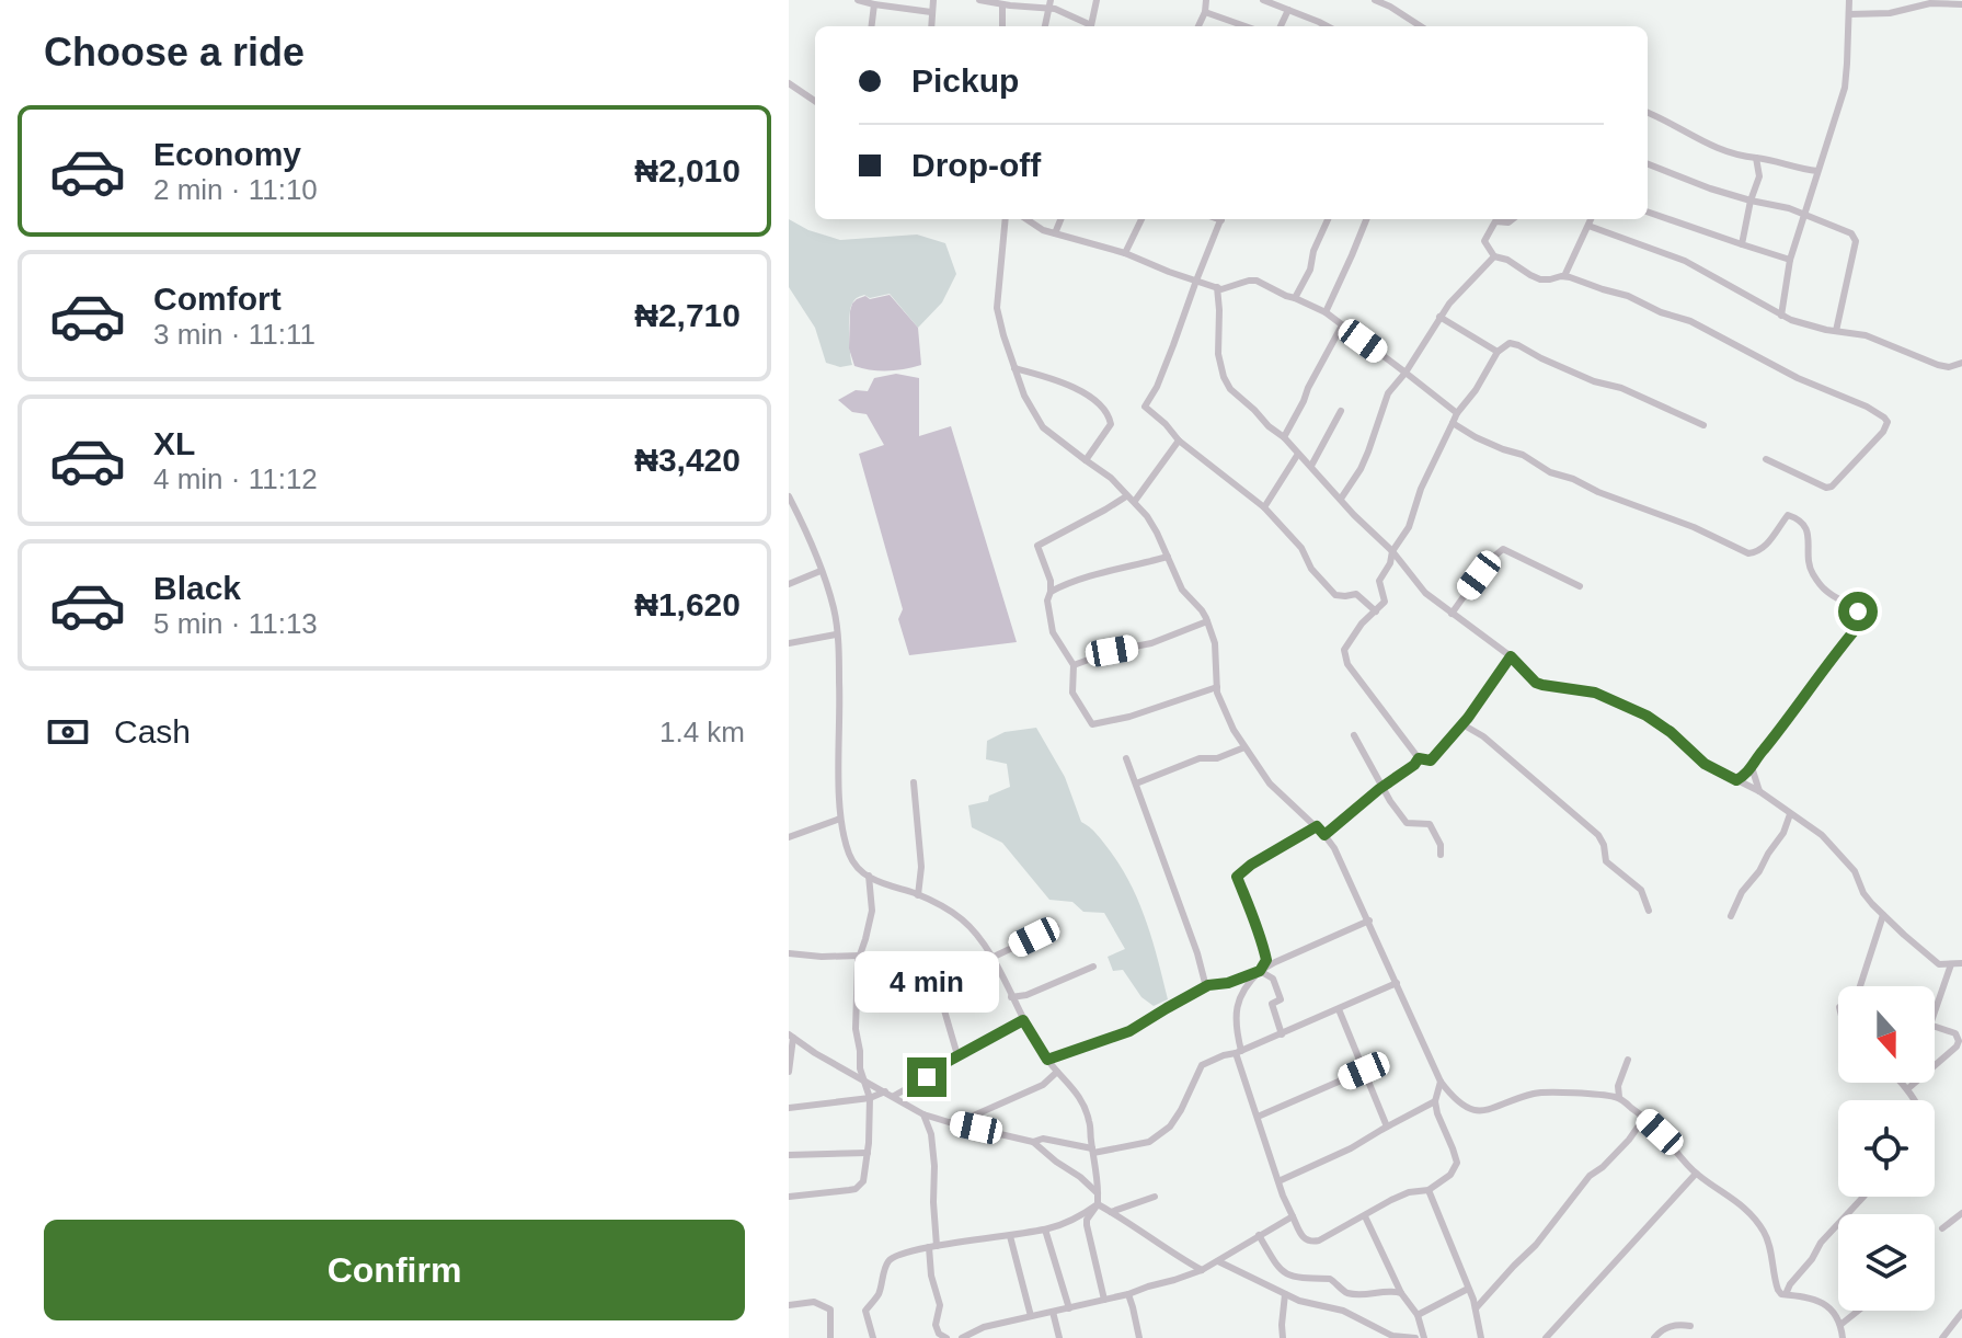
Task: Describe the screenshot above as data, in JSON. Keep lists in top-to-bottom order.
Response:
{
  "north": "bottom",
  "page": {
    "heading": "Choose a ride",
    "banner": ["Pickup", "Drop-off"],
    "list": [
      {
        "name": "Economy",
        "note": "2 min · 11:10",
        "value": "₦2,010"
      },
      {
        "name": "Comfort",
        "note": "3 min · 11:11",
        "value": "₦2,710"
      },
      {
        "name": "XL",
        "note": "4 min · 11:12",
        "value": "₦3,420"
      },
      {
        "name": "Black",
        "note": "5 min · 11:13",
        "value": "₦1,620"
      }
    ],
    "pay": ["Cash", "1.4 km"],
    "bubble": "4 min",
    "buttons": "Confirm"
  }
}
